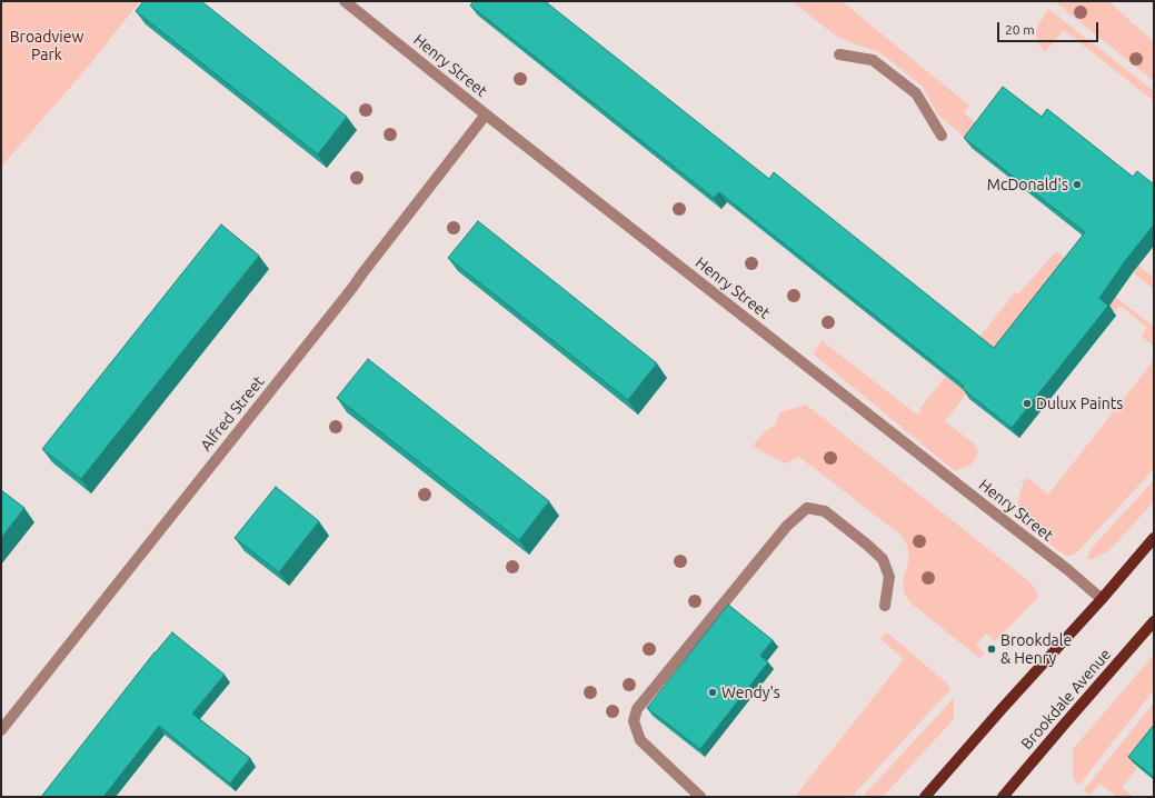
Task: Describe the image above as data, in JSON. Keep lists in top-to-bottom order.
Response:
{
  "streets": {
    "main road": ["Brookdale Avenue"],
    "street": ["Henry Street", "Alfred Street"]
  },
  "crossings": [
    ["Henry Street", "Alfred Street"]
  ],
  "parks": ["Broadview Park"],
  "places": [
    "McDonald's",
    "Dulux Paints",
    "Brookdale & Henry",
    "Wendy's"
  ],
  "scale_bar": "20 m"
}
